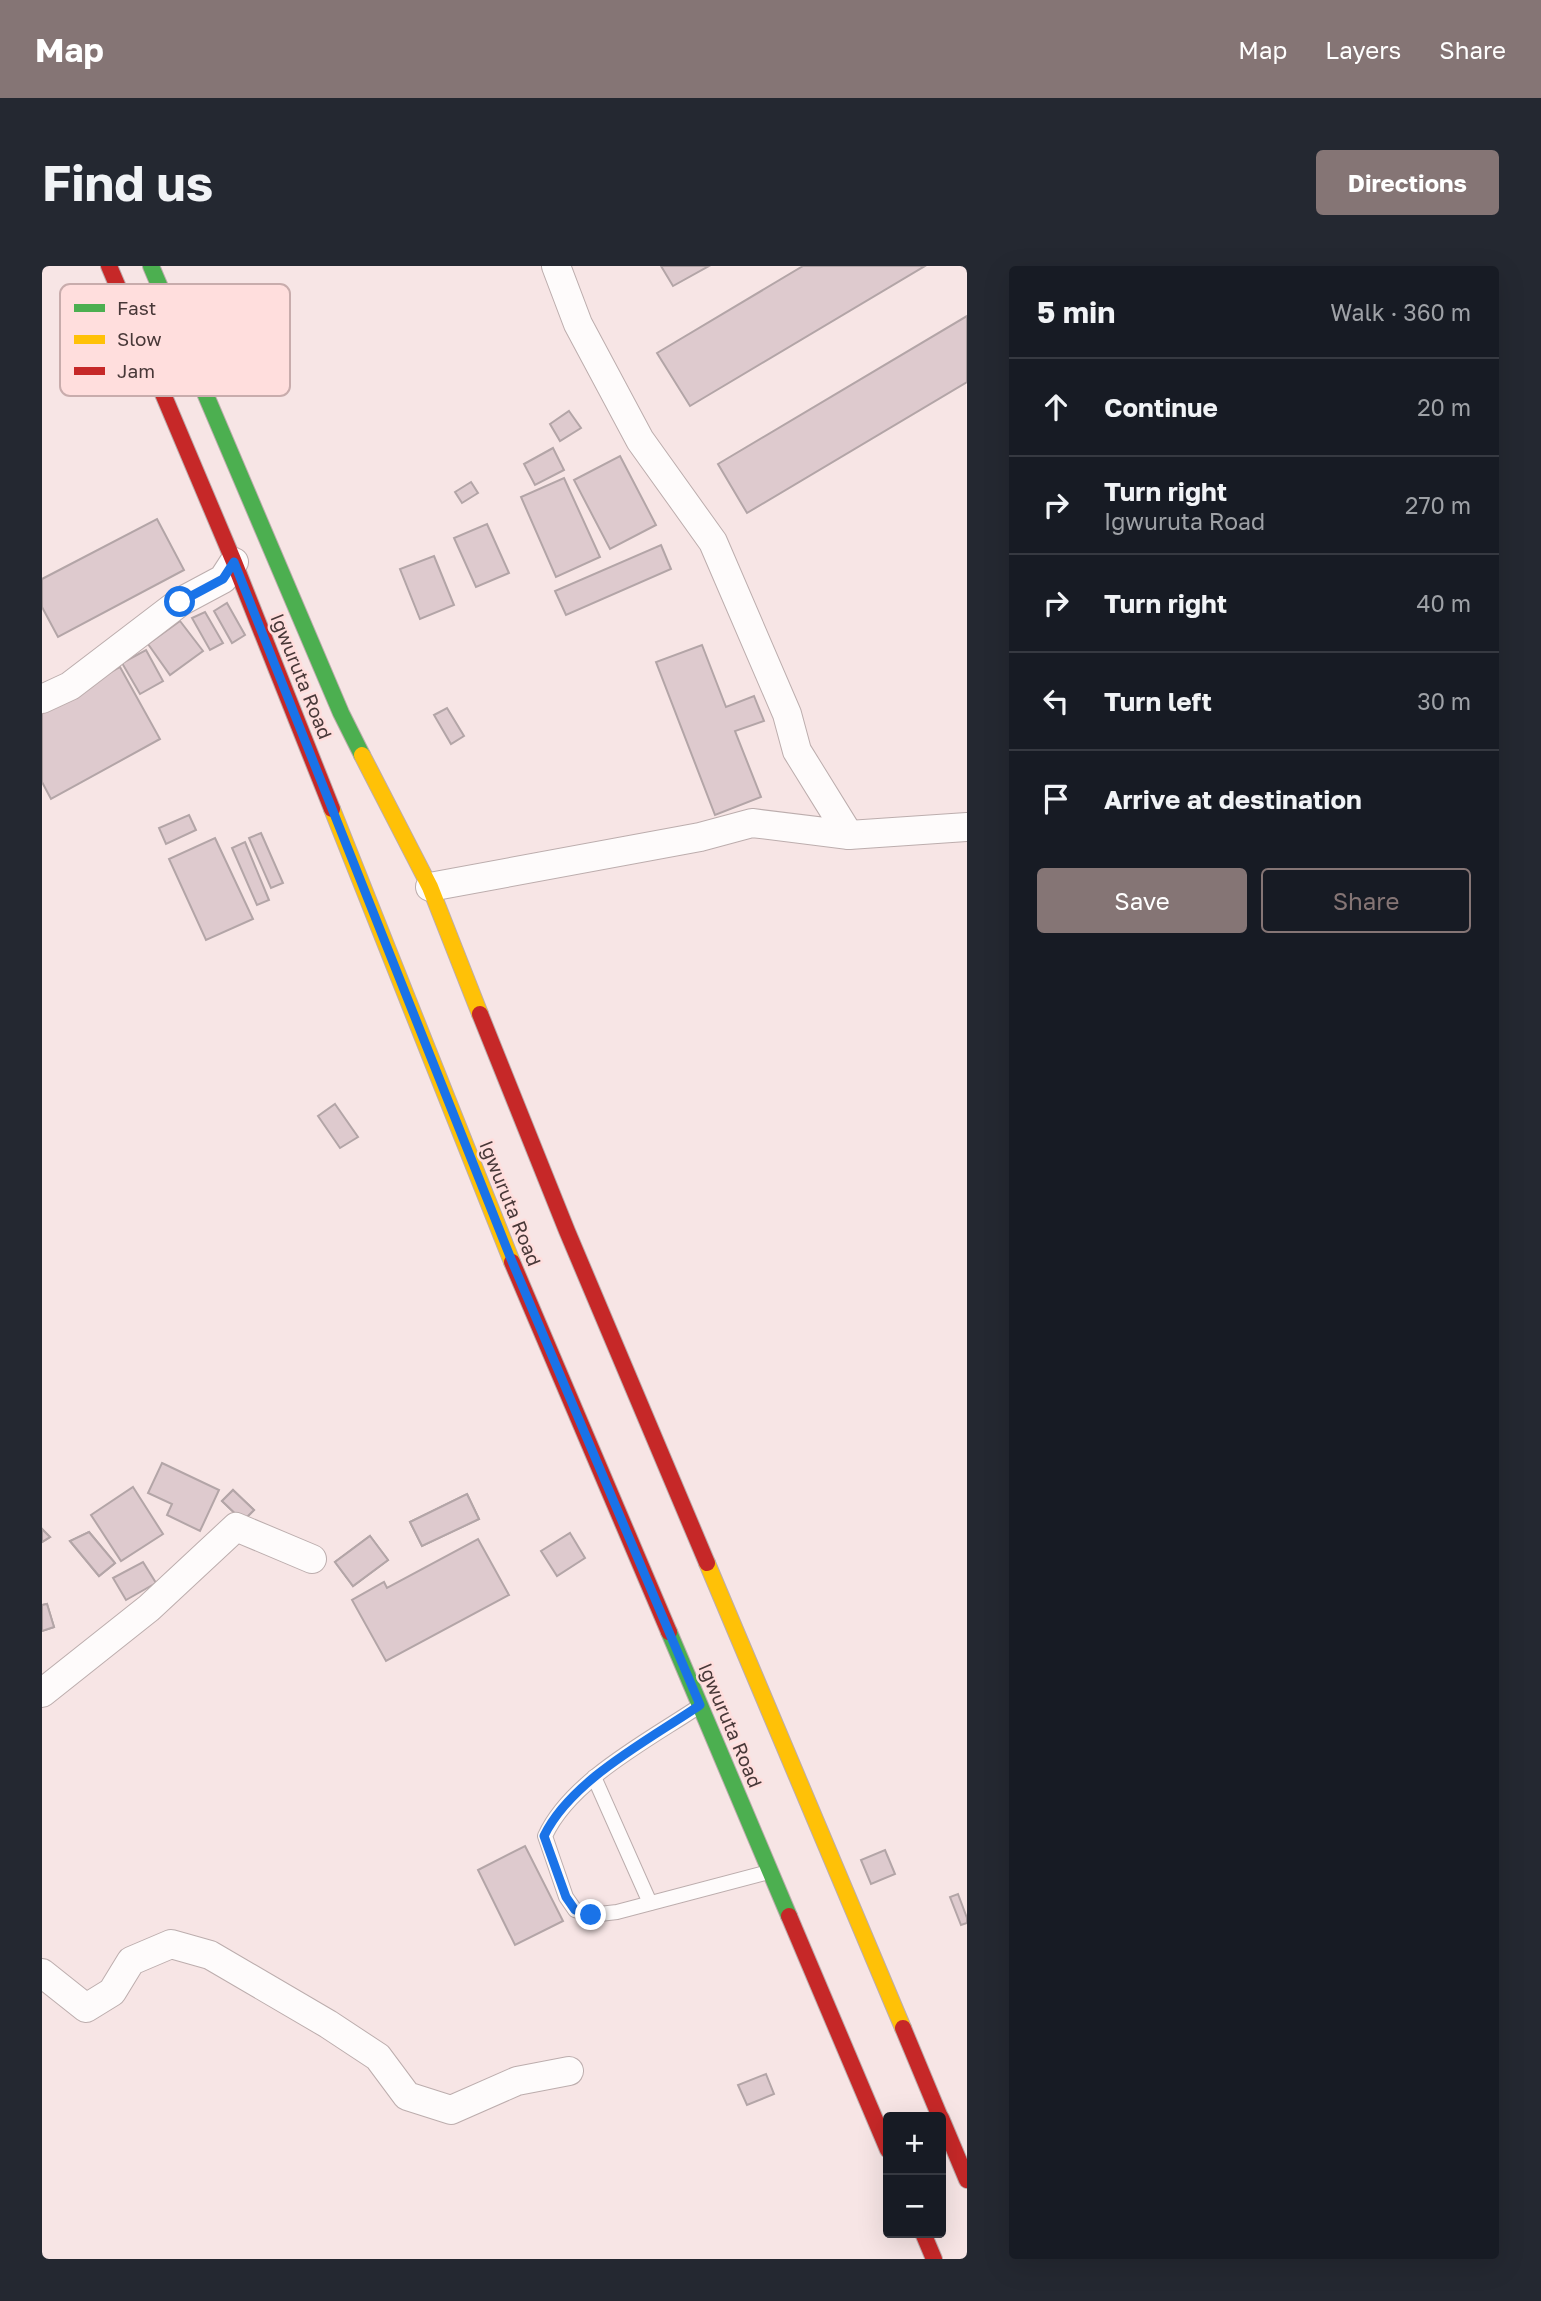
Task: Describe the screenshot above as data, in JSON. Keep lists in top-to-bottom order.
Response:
{
  "streets": {
    "main road": ["Igwuruta Road"]
  },
  "legend": ["Fast", "Slow", "Jam"],
  "page": {
    "header": "Map",
    "nav": ["Map", "Layers", "Share"],
    "buttons": [
      "Directions",
      ["Save", "Share"]
    ],
    "title": "Find us",
    "heading": ["5 min", "Walk · 360 m"],
    "list": [
      ["Continue", "20 m"],
      ["Turn right", "Igwuruta Road", "270 m"],
      ["Turn right", "40 m"],
      ["Turn left", "30 m"],
      "Arrive at destination"
    ],
    "map_buttons": ["+", "−"]
  }
}
